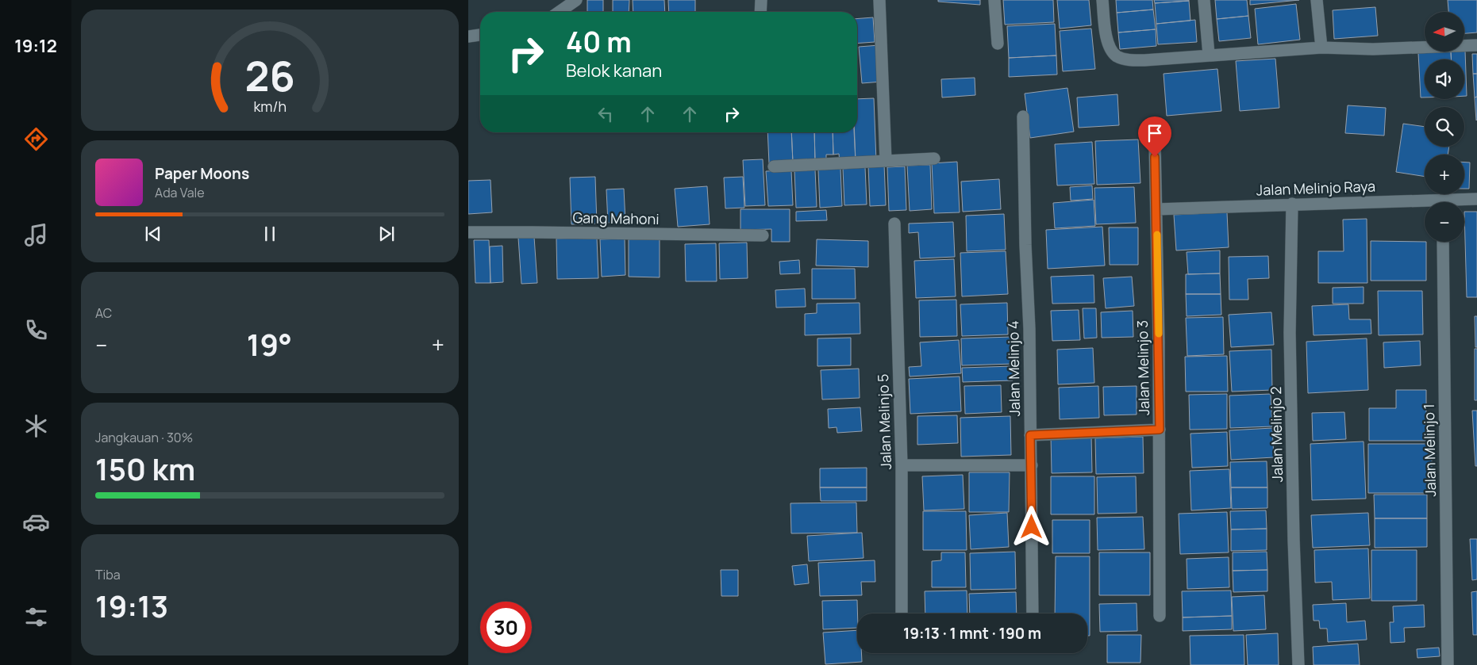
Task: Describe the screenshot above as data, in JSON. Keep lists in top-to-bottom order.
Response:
{
  "streets": {
    "street": [
      "Jalan Melinjo Raya",
      "Gang Mahoni",
      "Jalan Melinjo 3",
      "Jalan Melinjo 4",
      "Jalan Melinjo 5",
      "Jalan Melinjo 2",
      "Jalan Melinjo 1"
    ]
  },
  "crossings": [
    ["Jalan Melinjo Raya", "Jalan Melinjo 3"],
    ["Jalan Melinjo Raya", "Jalan Melinjo 2"]
  ],
  "north": "left",
  "page": {
    "tabs": "19:12",
    "map_buttons": ["+", "−"],
    "turn": ["40 m", "Belok kanan"],
    "song": ["Paper Moons", "Ada Vale"],
    "tile": [
      "AC",
      ["Jangkauan · 30%", "150 km"],
      ["Tiba", "19:13"]
    ],
    "heat": ["−", "19°", "+"],
    "limit": "30",
    "trip": "19:13 · 1 mnt · 190 m",
    "gauge": ["26", "km/h"]
  }
}
